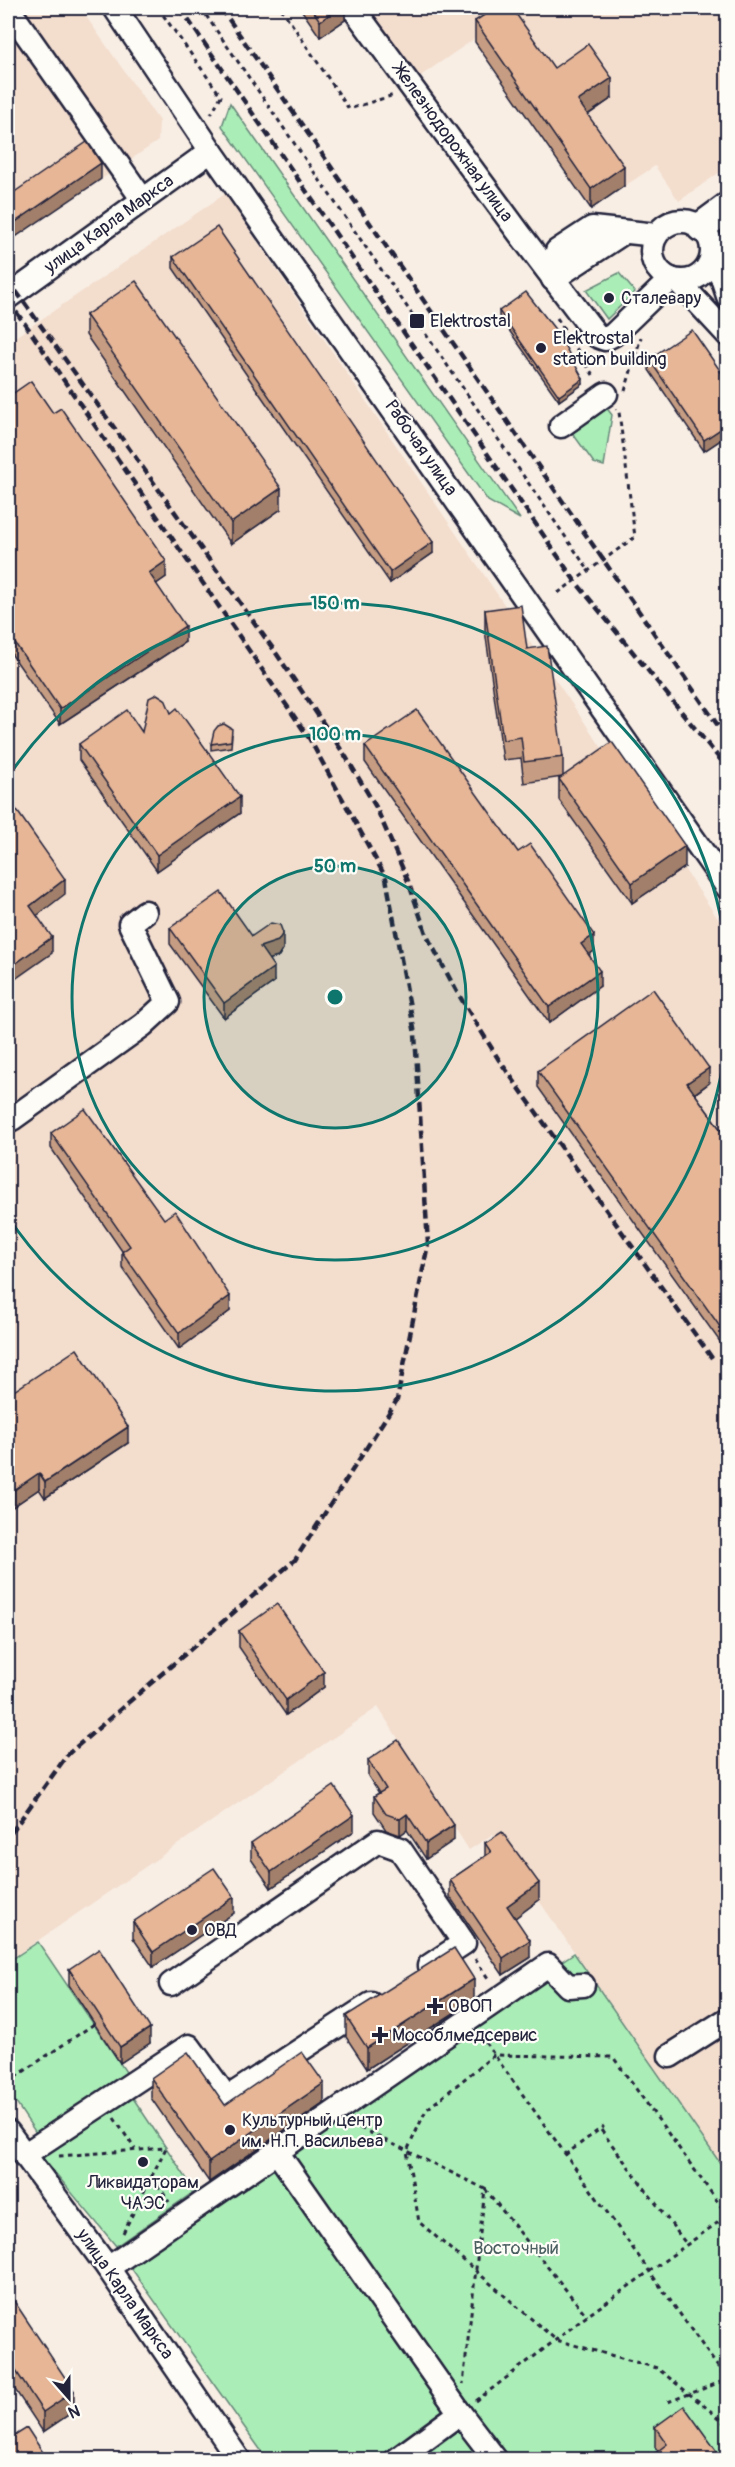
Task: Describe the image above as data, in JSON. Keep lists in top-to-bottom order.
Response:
{
  "streets": {
    "street": ["Железнодорожная улица", "улица Карла Маркса", "Рабочая улица"]
  },
  "crossings": [
    ["улица Карла Маркса", "Рабочая улица"]
  ],
  "parks": ["Восточный"],
  "places": {
    "other": [
      "Сталевару",
      "Elektrostal station building",
      "ОВД",
      "Культурный центр им. Н.П. Васильева",
      "Ликвидаторам ЧАЭС"
    ],
    "transit": ["Elektrostal"],
    "health": ["ОВОП", "Мособлмедсервис"]
  },
  "north": "bottom",
  "rings": ["150 m", "100 m", "50 m"]
}
